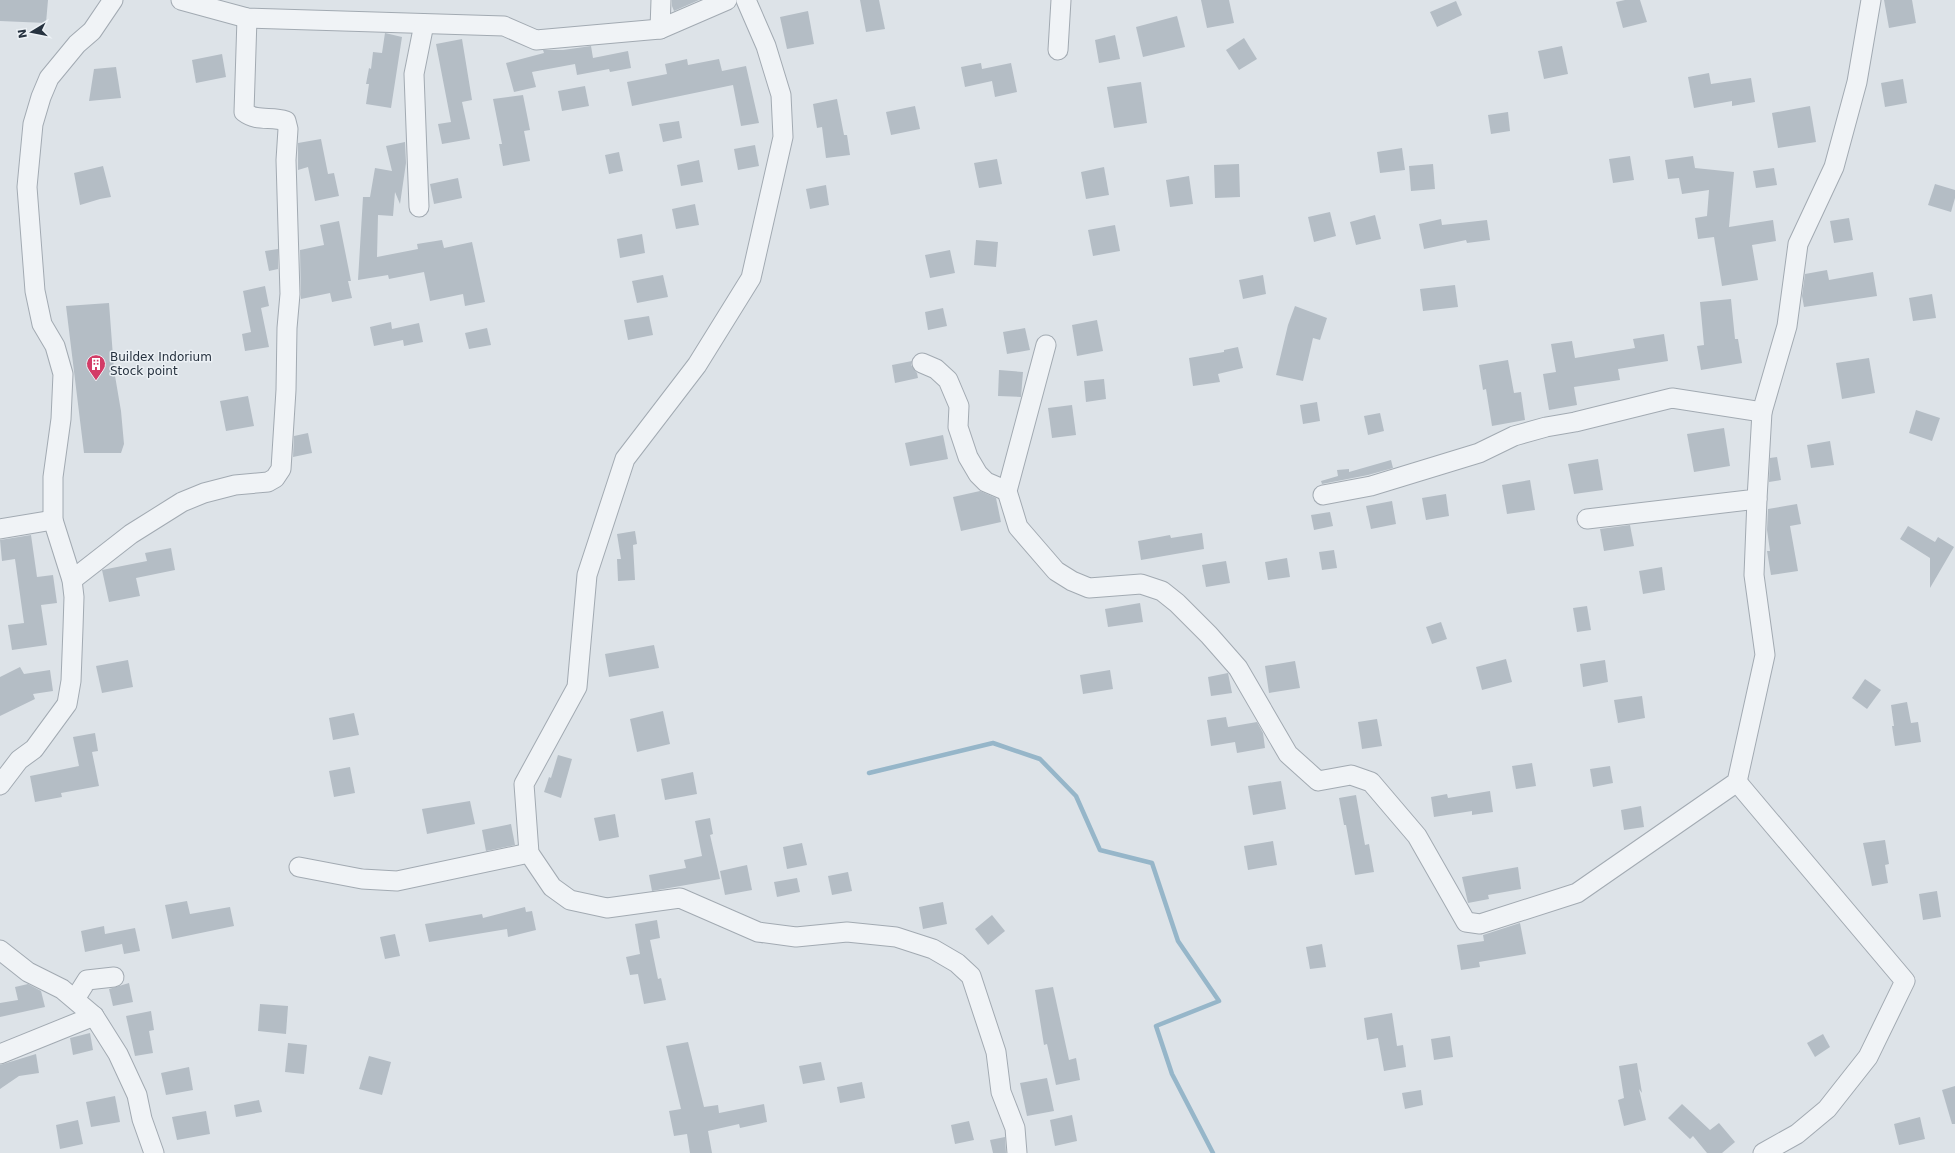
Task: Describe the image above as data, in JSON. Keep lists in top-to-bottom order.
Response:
{
  "places": {
    "building": ["Buildex Indorium Stock point"]
  },
  "north": "left"
}
